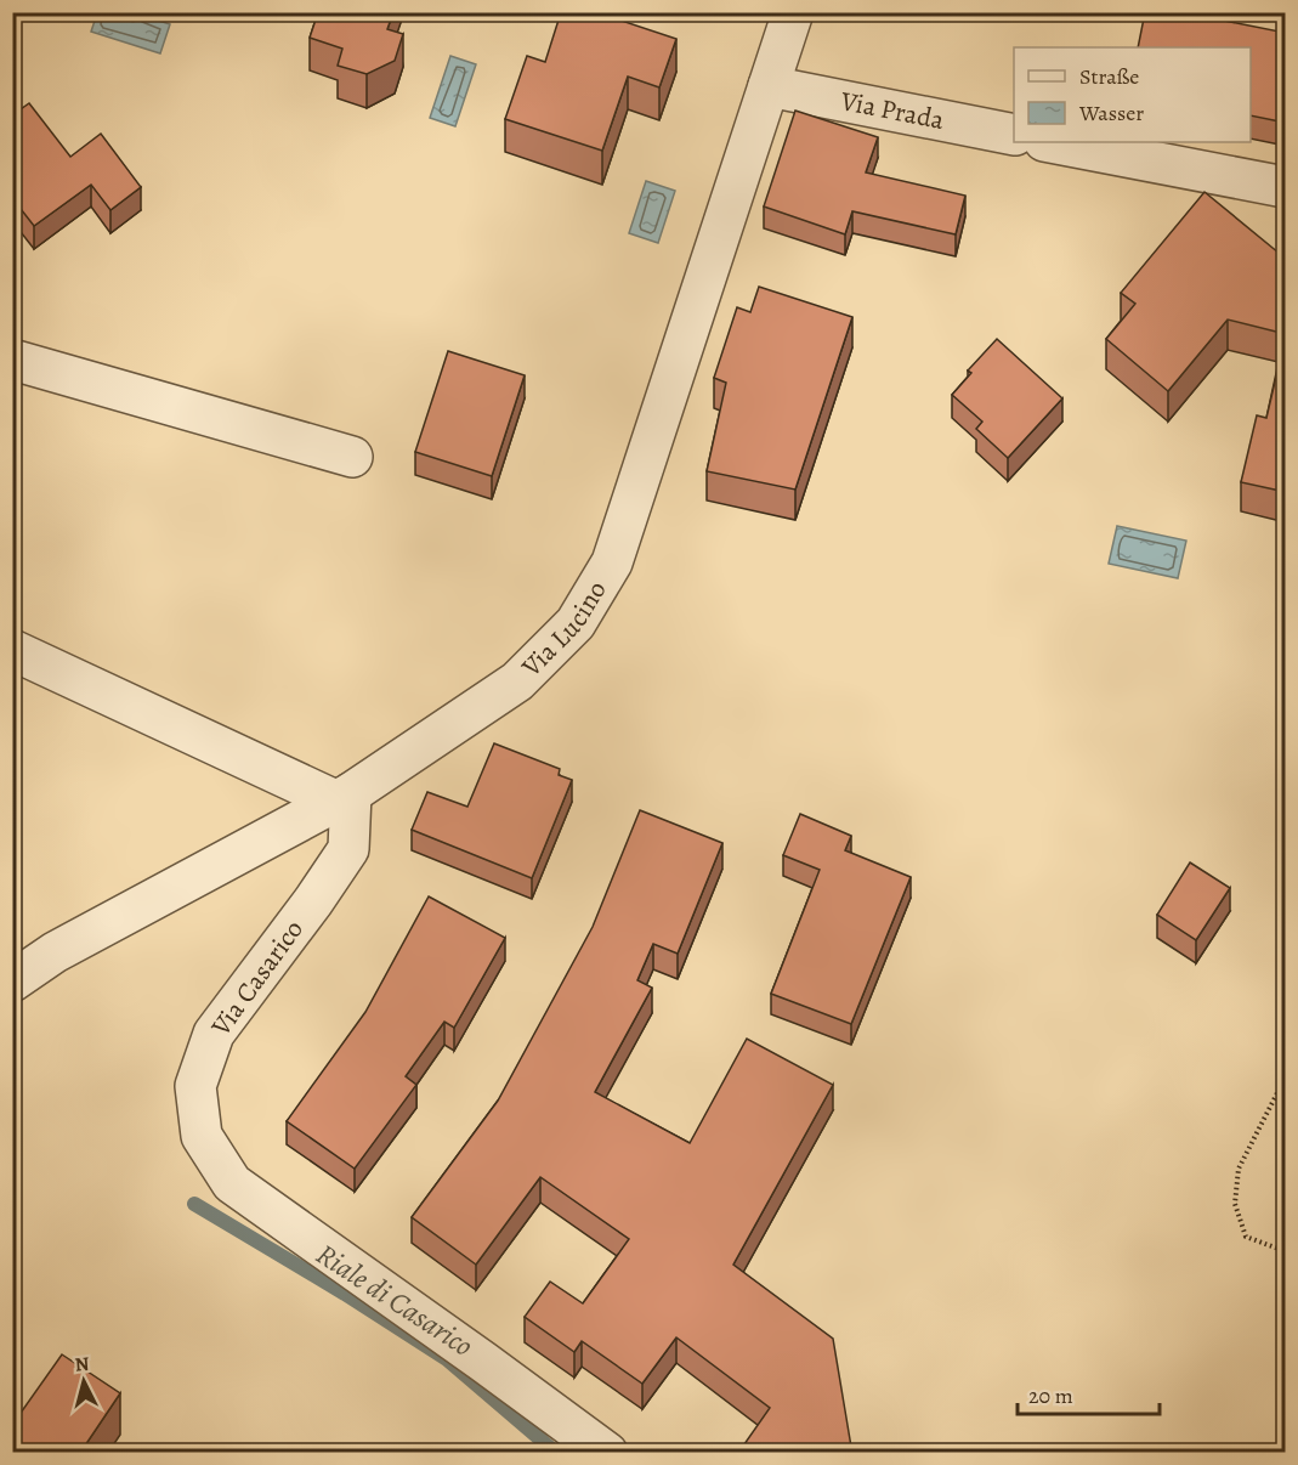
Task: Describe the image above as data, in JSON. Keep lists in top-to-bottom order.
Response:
{
  "streets": {
    "street": ["Via Prada", "Via Lucino", "Via Casarico"]
  },
  "crossings": [
    ["Via Prada", "Via Lucino"],
    ["Via Lucino", "Via Casarico"]
  ],
  "water": ["Riale di Casarico"],
  "legend": ["Straße", "Wasser"],
  "scale_bar": "20 m",
  "north": "top"
}
